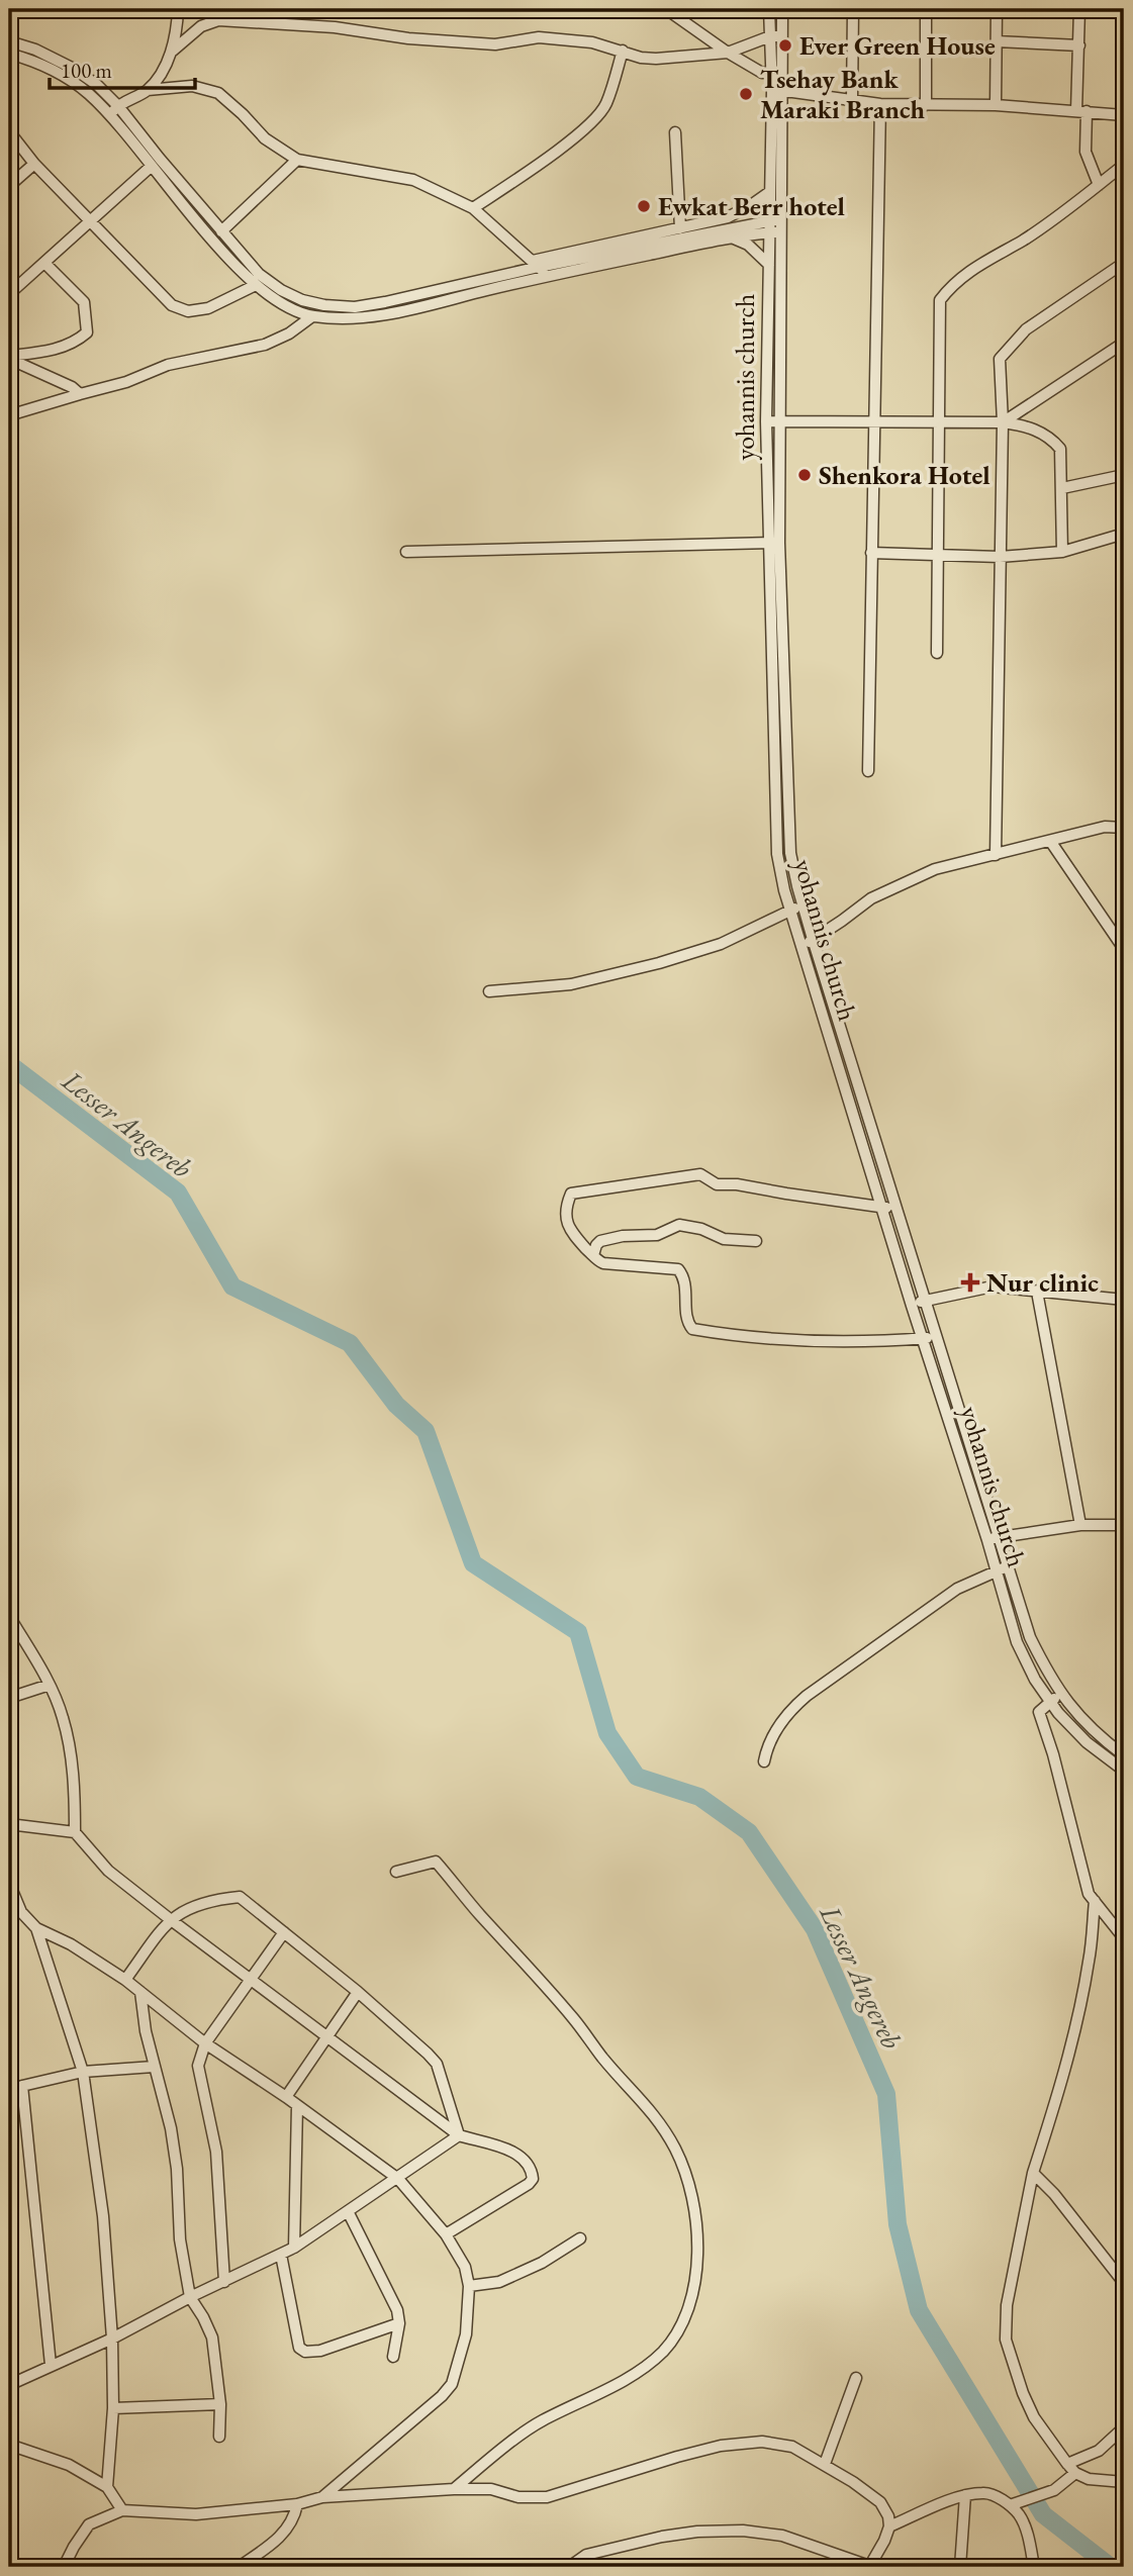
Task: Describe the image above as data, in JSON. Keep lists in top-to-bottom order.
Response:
{
  "streets": {
    "street": ["yohannis church"]
  },
  "water": ["Lesser Angereb"],
  "places": {
    "other": [
      "Ever Green House",
      "Tsehay Bank Maraki Branch",
      "Ewkat Berr hotel",
      "Shenkora Hotel"
    ],
    "health": ["Nur clinic"]
  },
  "scale_bar": "100 m"
}
